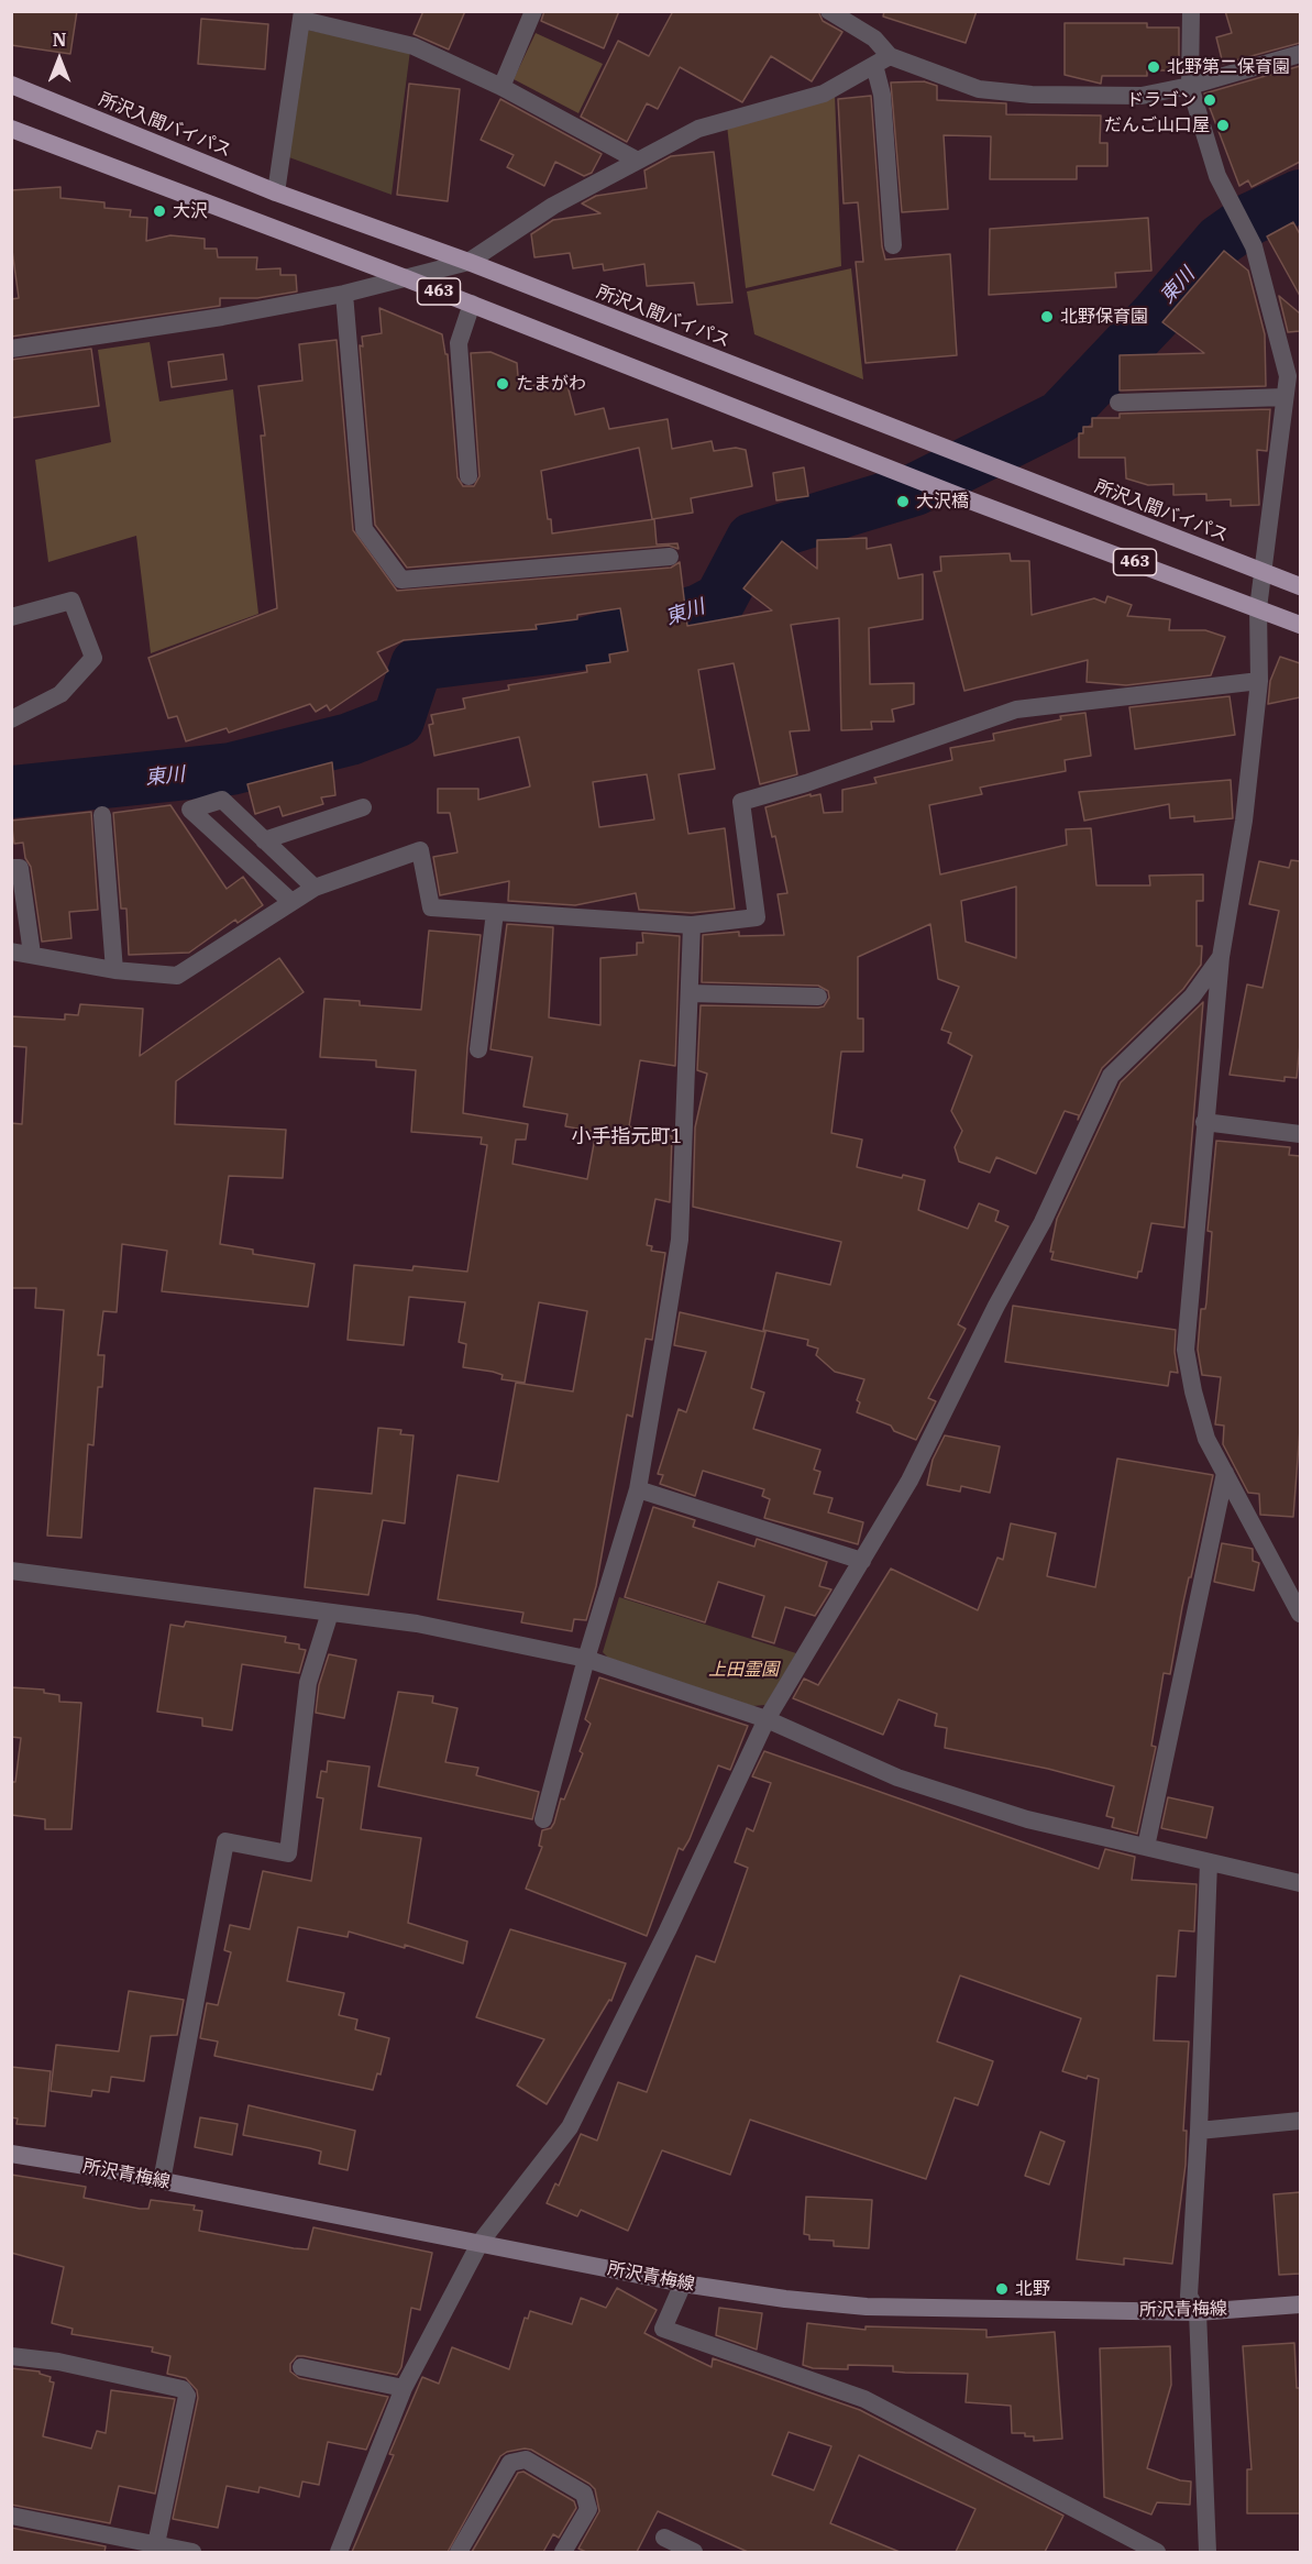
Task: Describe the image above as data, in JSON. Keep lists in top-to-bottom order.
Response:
{
  "streets": {
    "highway": ["所沢入間バイパス", "463"],
    "main road": ["所沢青梅線"]
  },
  "districts": ["小手指元町1"],
  "water": ["東川"],
  "parks": ["上田霊園"],
  "places": [
    "北野第二保育園",
    "ドラゴン",
    "だんご山口屋",
    "大沢",
    "北野保育園",
    "たまがわ",
    "大沢橋",
    "北野"
  ],
  "north": "top"
}
